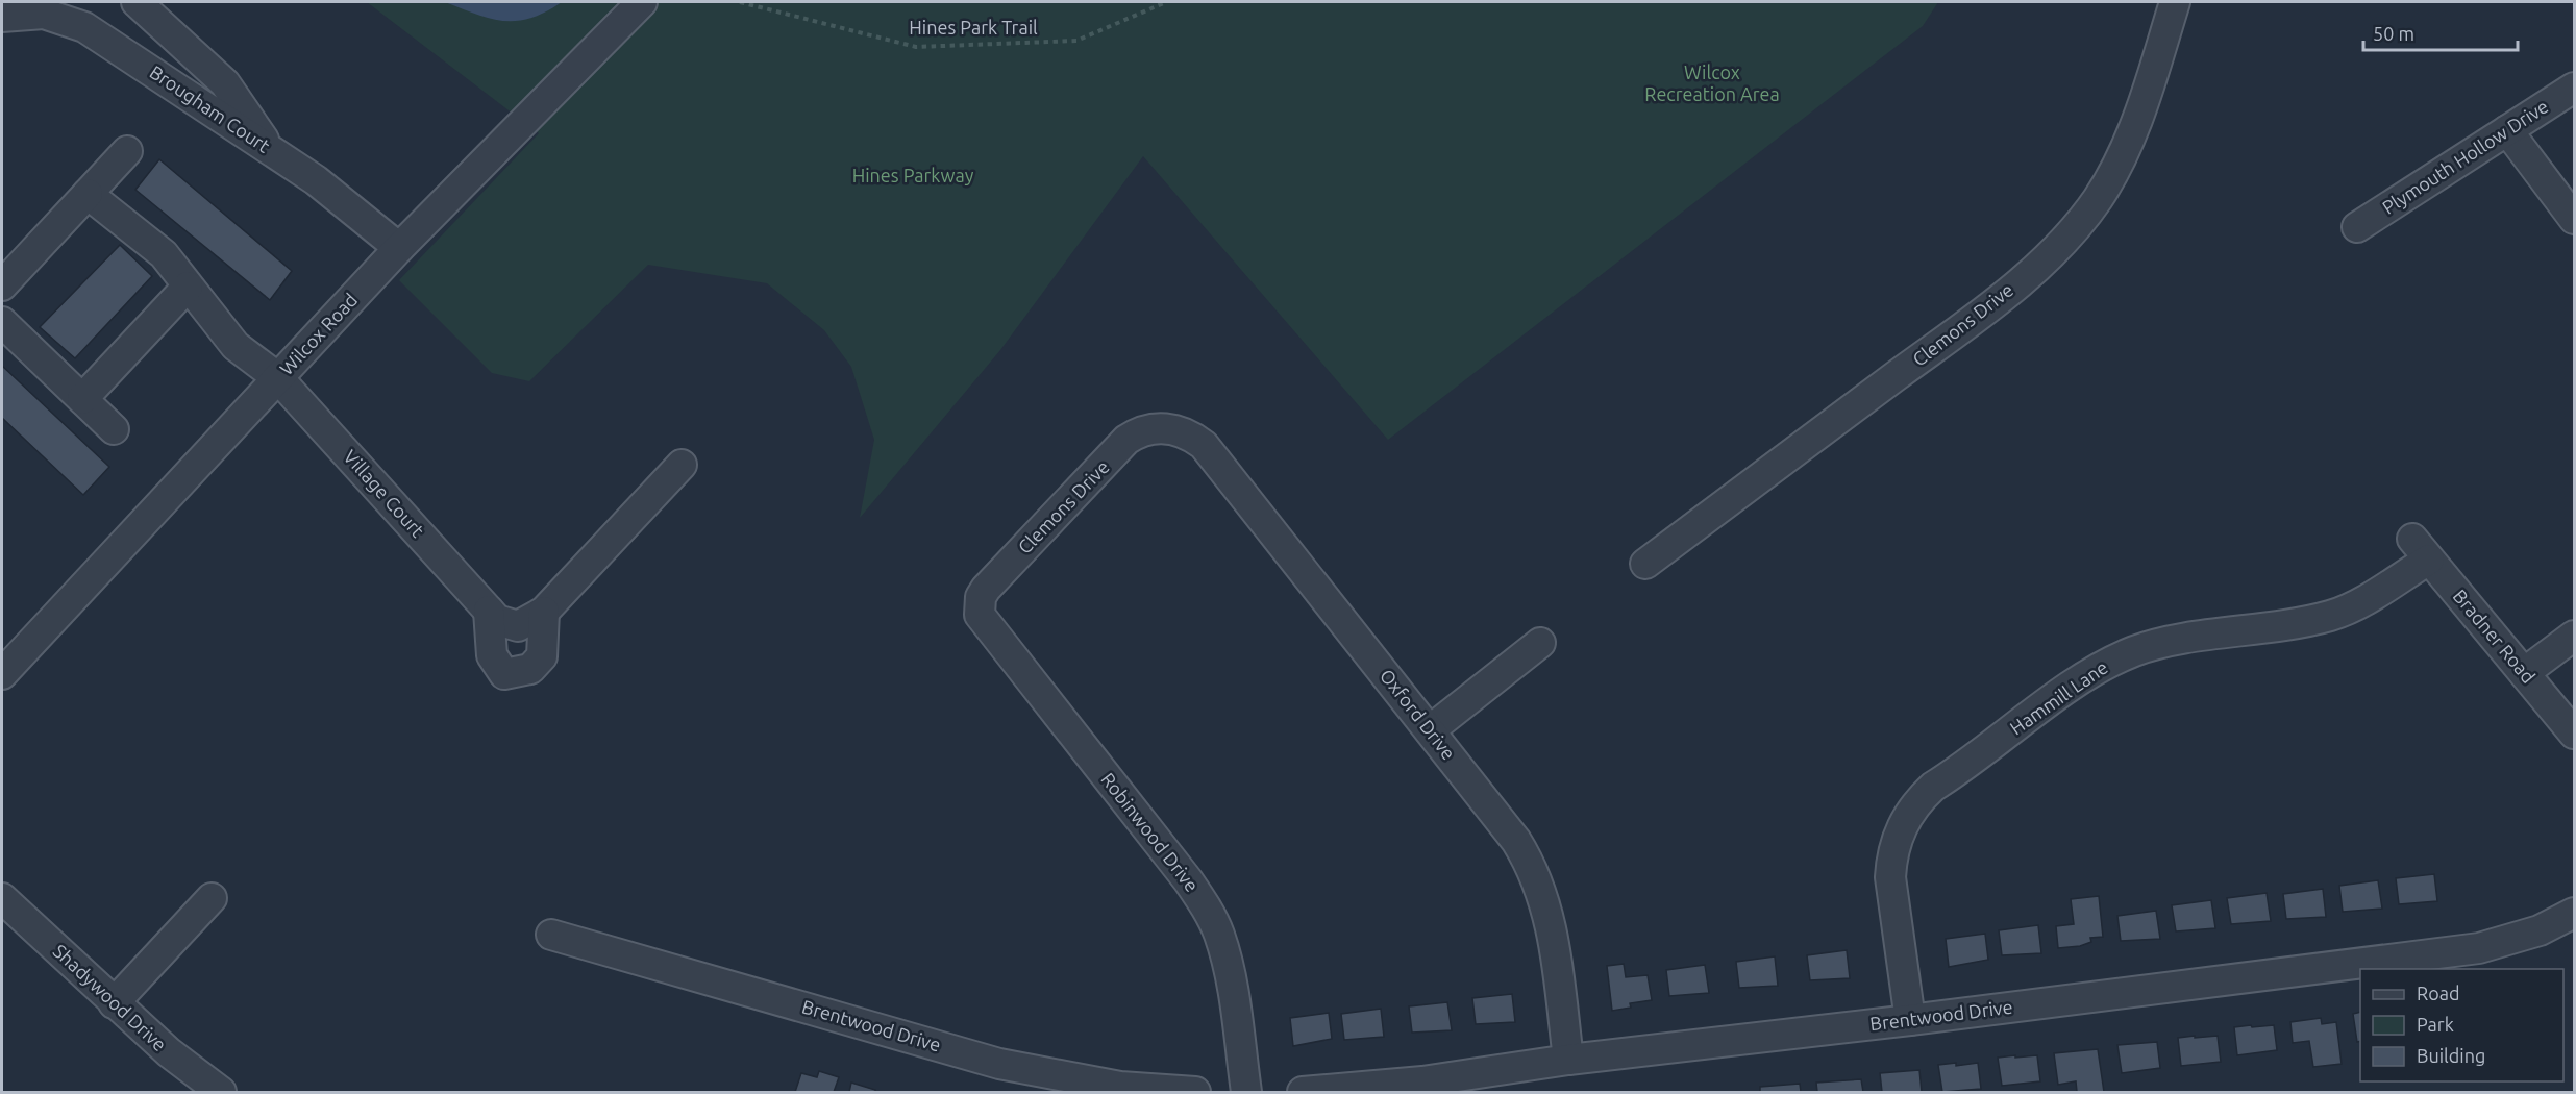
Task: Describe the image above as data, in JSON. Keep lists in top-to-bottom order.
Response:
{
  "streets": {
    "street": [
      "Brougham Court",
      "Plymouth Hollow Drive",
      "Clemons Drive",
      "Wilcox Road",
      "Village Court",
      "Bradner Road",
      "Hammill Lane",
      "Oxford Drive",
      "Robinwood Drive",
      "Shadywood Drive",
      "Brentwood Drive"
    ],
    "path": ["Hines Park Trail"]
  },
  "crossings": [
    ["Brougham Court", "Wilcox Road"],
    ["Clemons Drive", "Oxford Drive"],
    ["Clemons Drive", "Robinwood Drive"],
    ["Wilcox Road", "Village Court"],
    ["Bradner Road", "Hammill Lane"],
    ["Hammill Lane", "Brentwood Drive"],
    ["Oxford Drive", "Brentwood Drive"]
  ],
  "parks": ["Wilcox Recreation Area", "Hines Parkway"],
  "legend": ["Road", "Park", "Building"],
  "scale_bar": "50 m"
}
